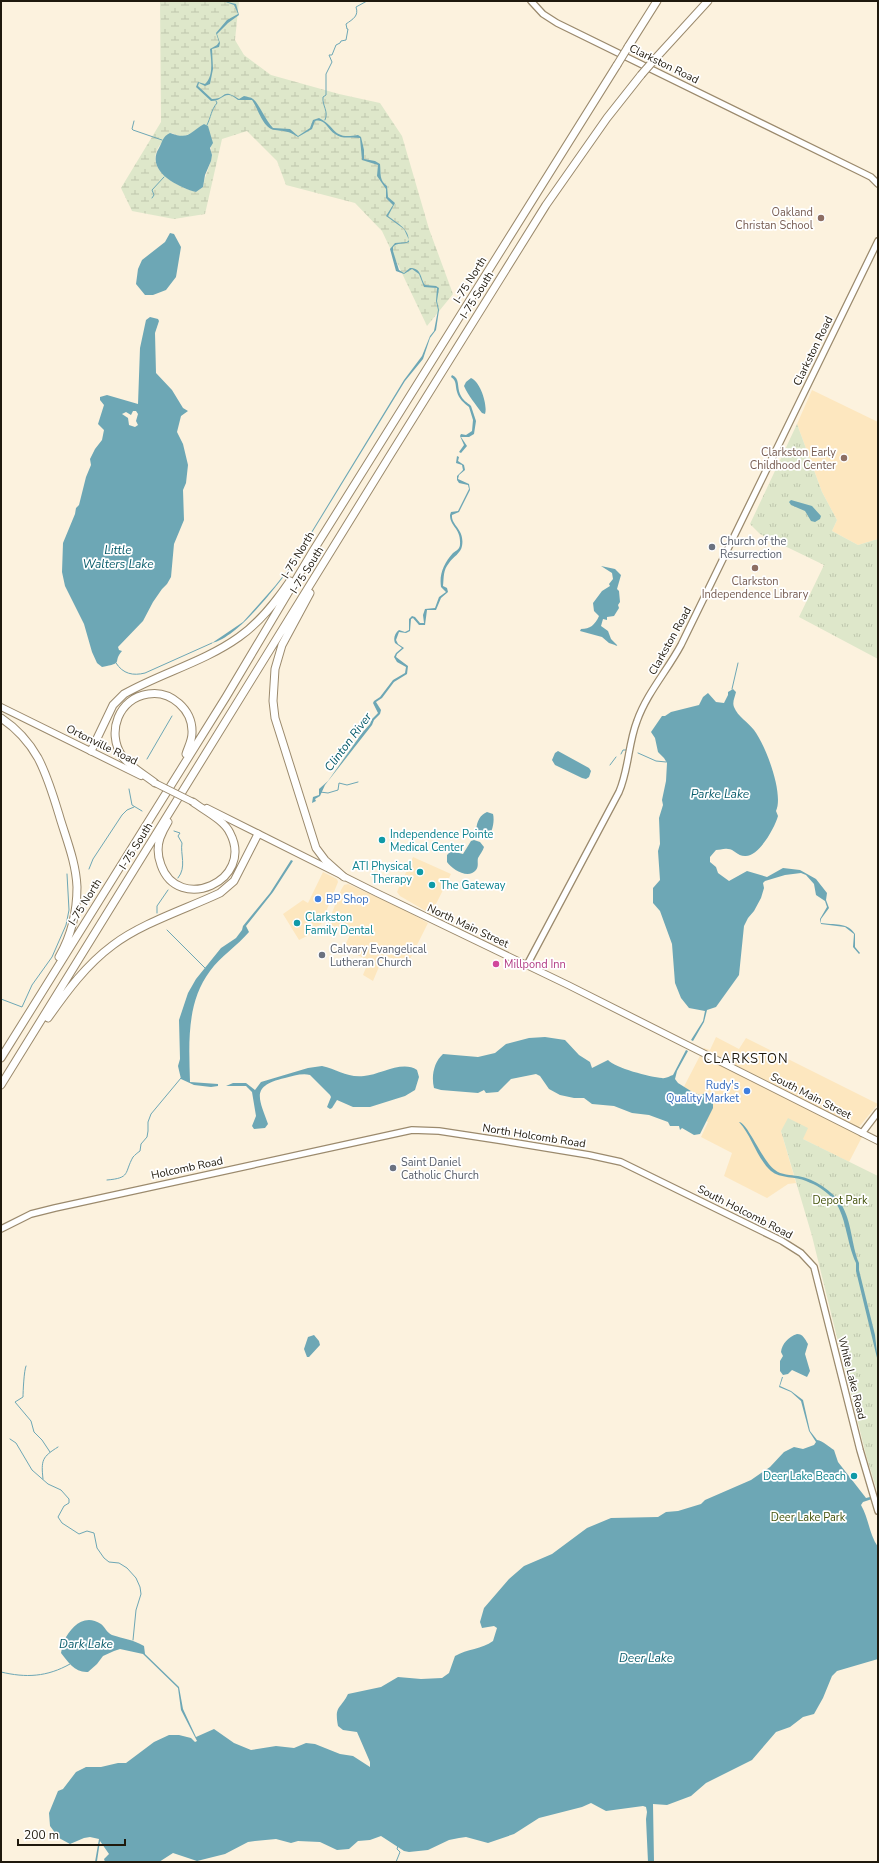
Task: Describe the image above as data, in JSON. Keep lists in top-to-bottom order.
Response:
{
  "streets": {
    "highway": ["I-75 North", "I-75 South"],
    "main road": ["Ortonville Road", "North Main Street", "South Main Street"],
    "street": [
      "Clarkston Road",
      "North Holcomb Road",
      "Holcomb Road",
      "South Holcomb Road",
      "White Lake Road"
    ]
  },
  "crossings": [
    ["Clarkston Road", "North Main Street"],
    ["Ortonville Road", "North Main Street"],
    ["North Main Street", "South Main Street"],
    ["North Holcomb Road", "Holcomb Road"],
    ["North Holcomb Road", "South Holcomb Road"],
    ["South Holcomb Road", "White Lake Road"]
  ],
  "districts": ["CLARKSTON"],
  "water": [
    "Little Walters Lake",
    "Clinton River",
    "Parke Lake",
    "Dark Lake",
    "Deer Lake"
  ],
  "parks": ["Depot Park", "Deer Lake Park"],
  "places": [
    "Oakland Christan School",
    "Clarkston Early Childhood Center",
    "Church of the Resurrection",
    "Clarkston Independence Library",
    "Independence Pointe Medical Center",
    "ATI Physical Therapy",
    "The Gateway",
    "BP Shop",
    "Clarkston Family Dental",
    "Calvary Evangelical Lutheran Church",
    "Millpond Inn",
    "Rudy's Quality Market",
    "Saint Daniel Catholic Church",
    "Deer Lake Beach"
  ],
  "scale_bar": "200 m"
}
